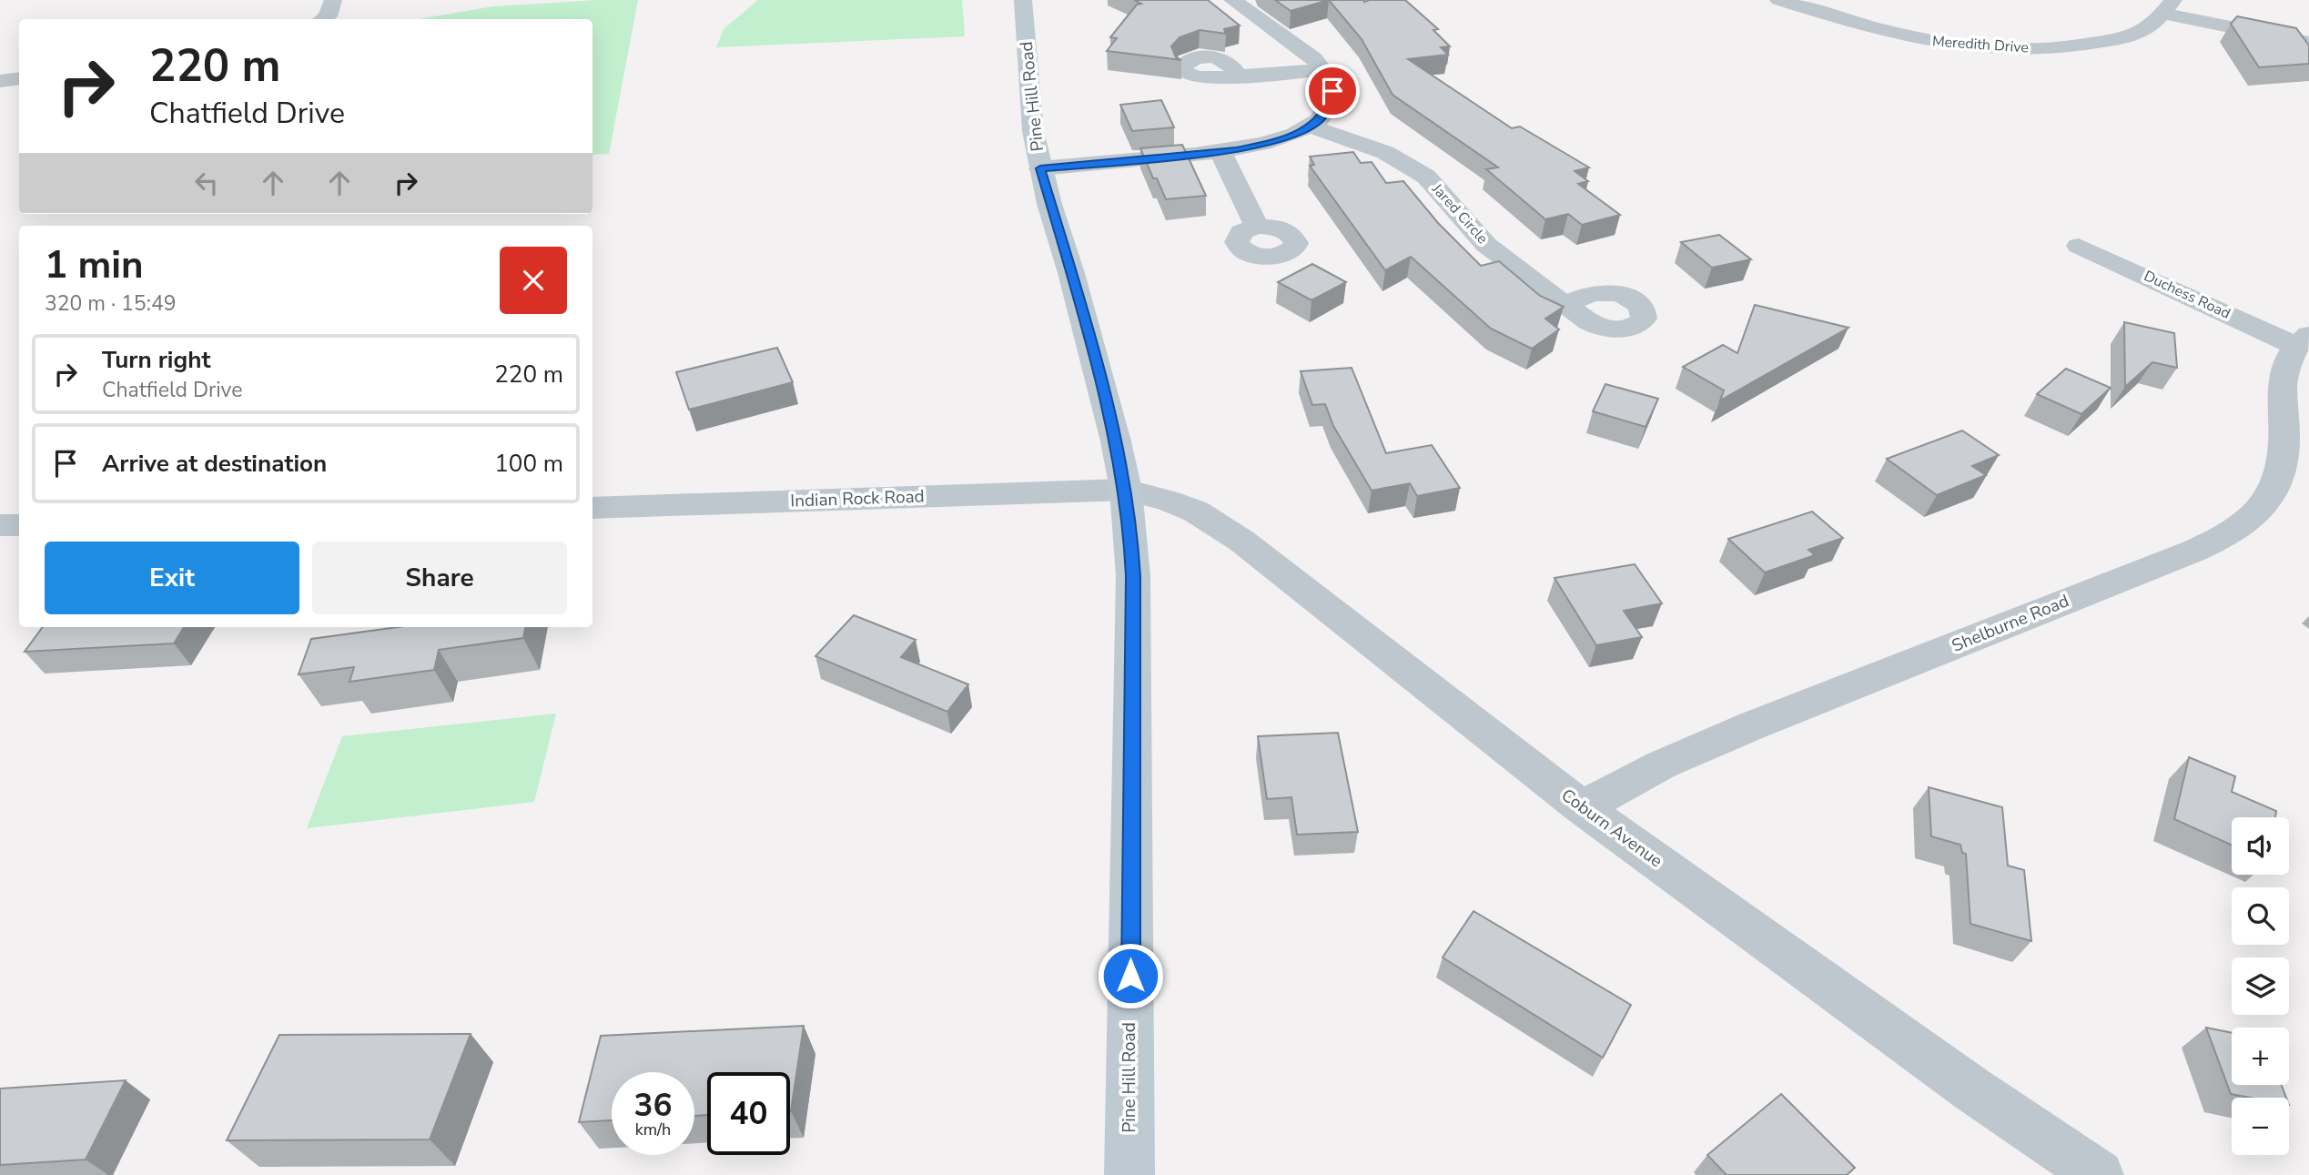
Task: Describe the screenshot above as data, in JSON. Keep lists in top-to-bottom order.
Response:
{
  "streets": {
    "street": [
      "Meredith Drive",
      "Pine Hill Road",
      "Jared Circle",
      "Duchess Road",
      "Indian Rock Road",
      "Shelburne Road",
      "Coburn Avenue"
    ]
  },
  "crossings": [
    ["Pine Hill Road", "Indian Rock Road"],
    ["Pine Hill Road", "Coburn Avenue"],
    ["Duchess Road", "Shelburne Road"],
    ["Indian Rock Road", "Coburn Avenue"],
    ["Shelburne Road", "Coburn Avenue"]
  ],
  "page": {
    "turn": ["220 m", "Chatfield Drive"],
    "heading": ["1 min", "320 m · 15:49"],
    "list": [
      {
        "name": "Turn right",
        "note": "Chatfield Drive",
        "value": "220 m"
      },
      {
        "name": "Arrive at destination",
        "value": "100 m"
      }
    ],
    "buttons": ["Exit", "Share"],
    "map_buttons": ["+", "−"],
    "speed": "36 km/h",
    "limit": "40"
  }
}
